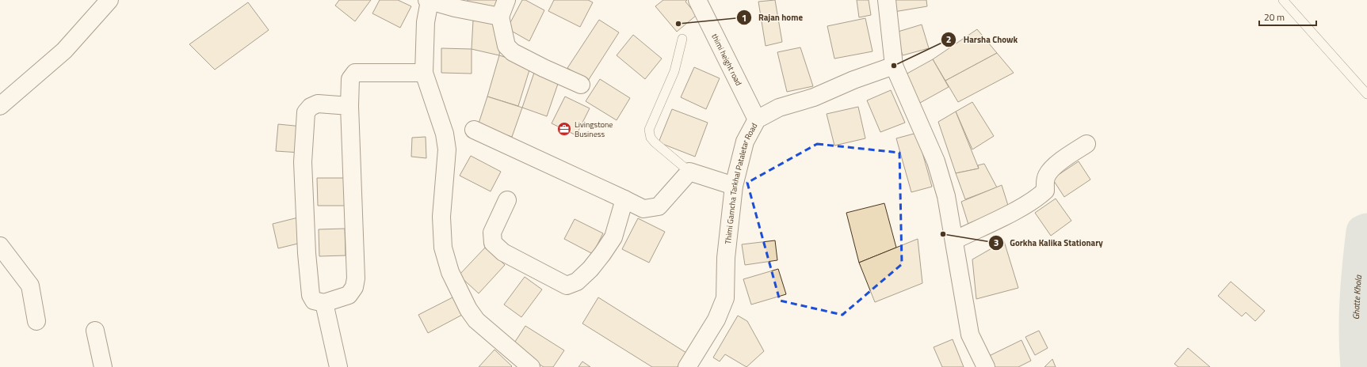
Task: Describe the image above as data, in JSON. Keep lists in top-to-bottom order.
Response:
{
  "streets": {
    "street": ["thimi height road", "Thimi Gamcha Tarkhal Pataletar Road"]
  },
  "crossings": [
    ["thimi height road", "Thimi Gamcha Tarkhal Pataletar Road"]
  ],
  "water": ["Ghatte Khola"],
  "places": {
    "other": ["Rajan home", "Harsha Chowk", "Gorkha Kalika Stationary"],
    "office": ["Livingstone Business"]
  },
  "scale_bar": "20 m"
}
